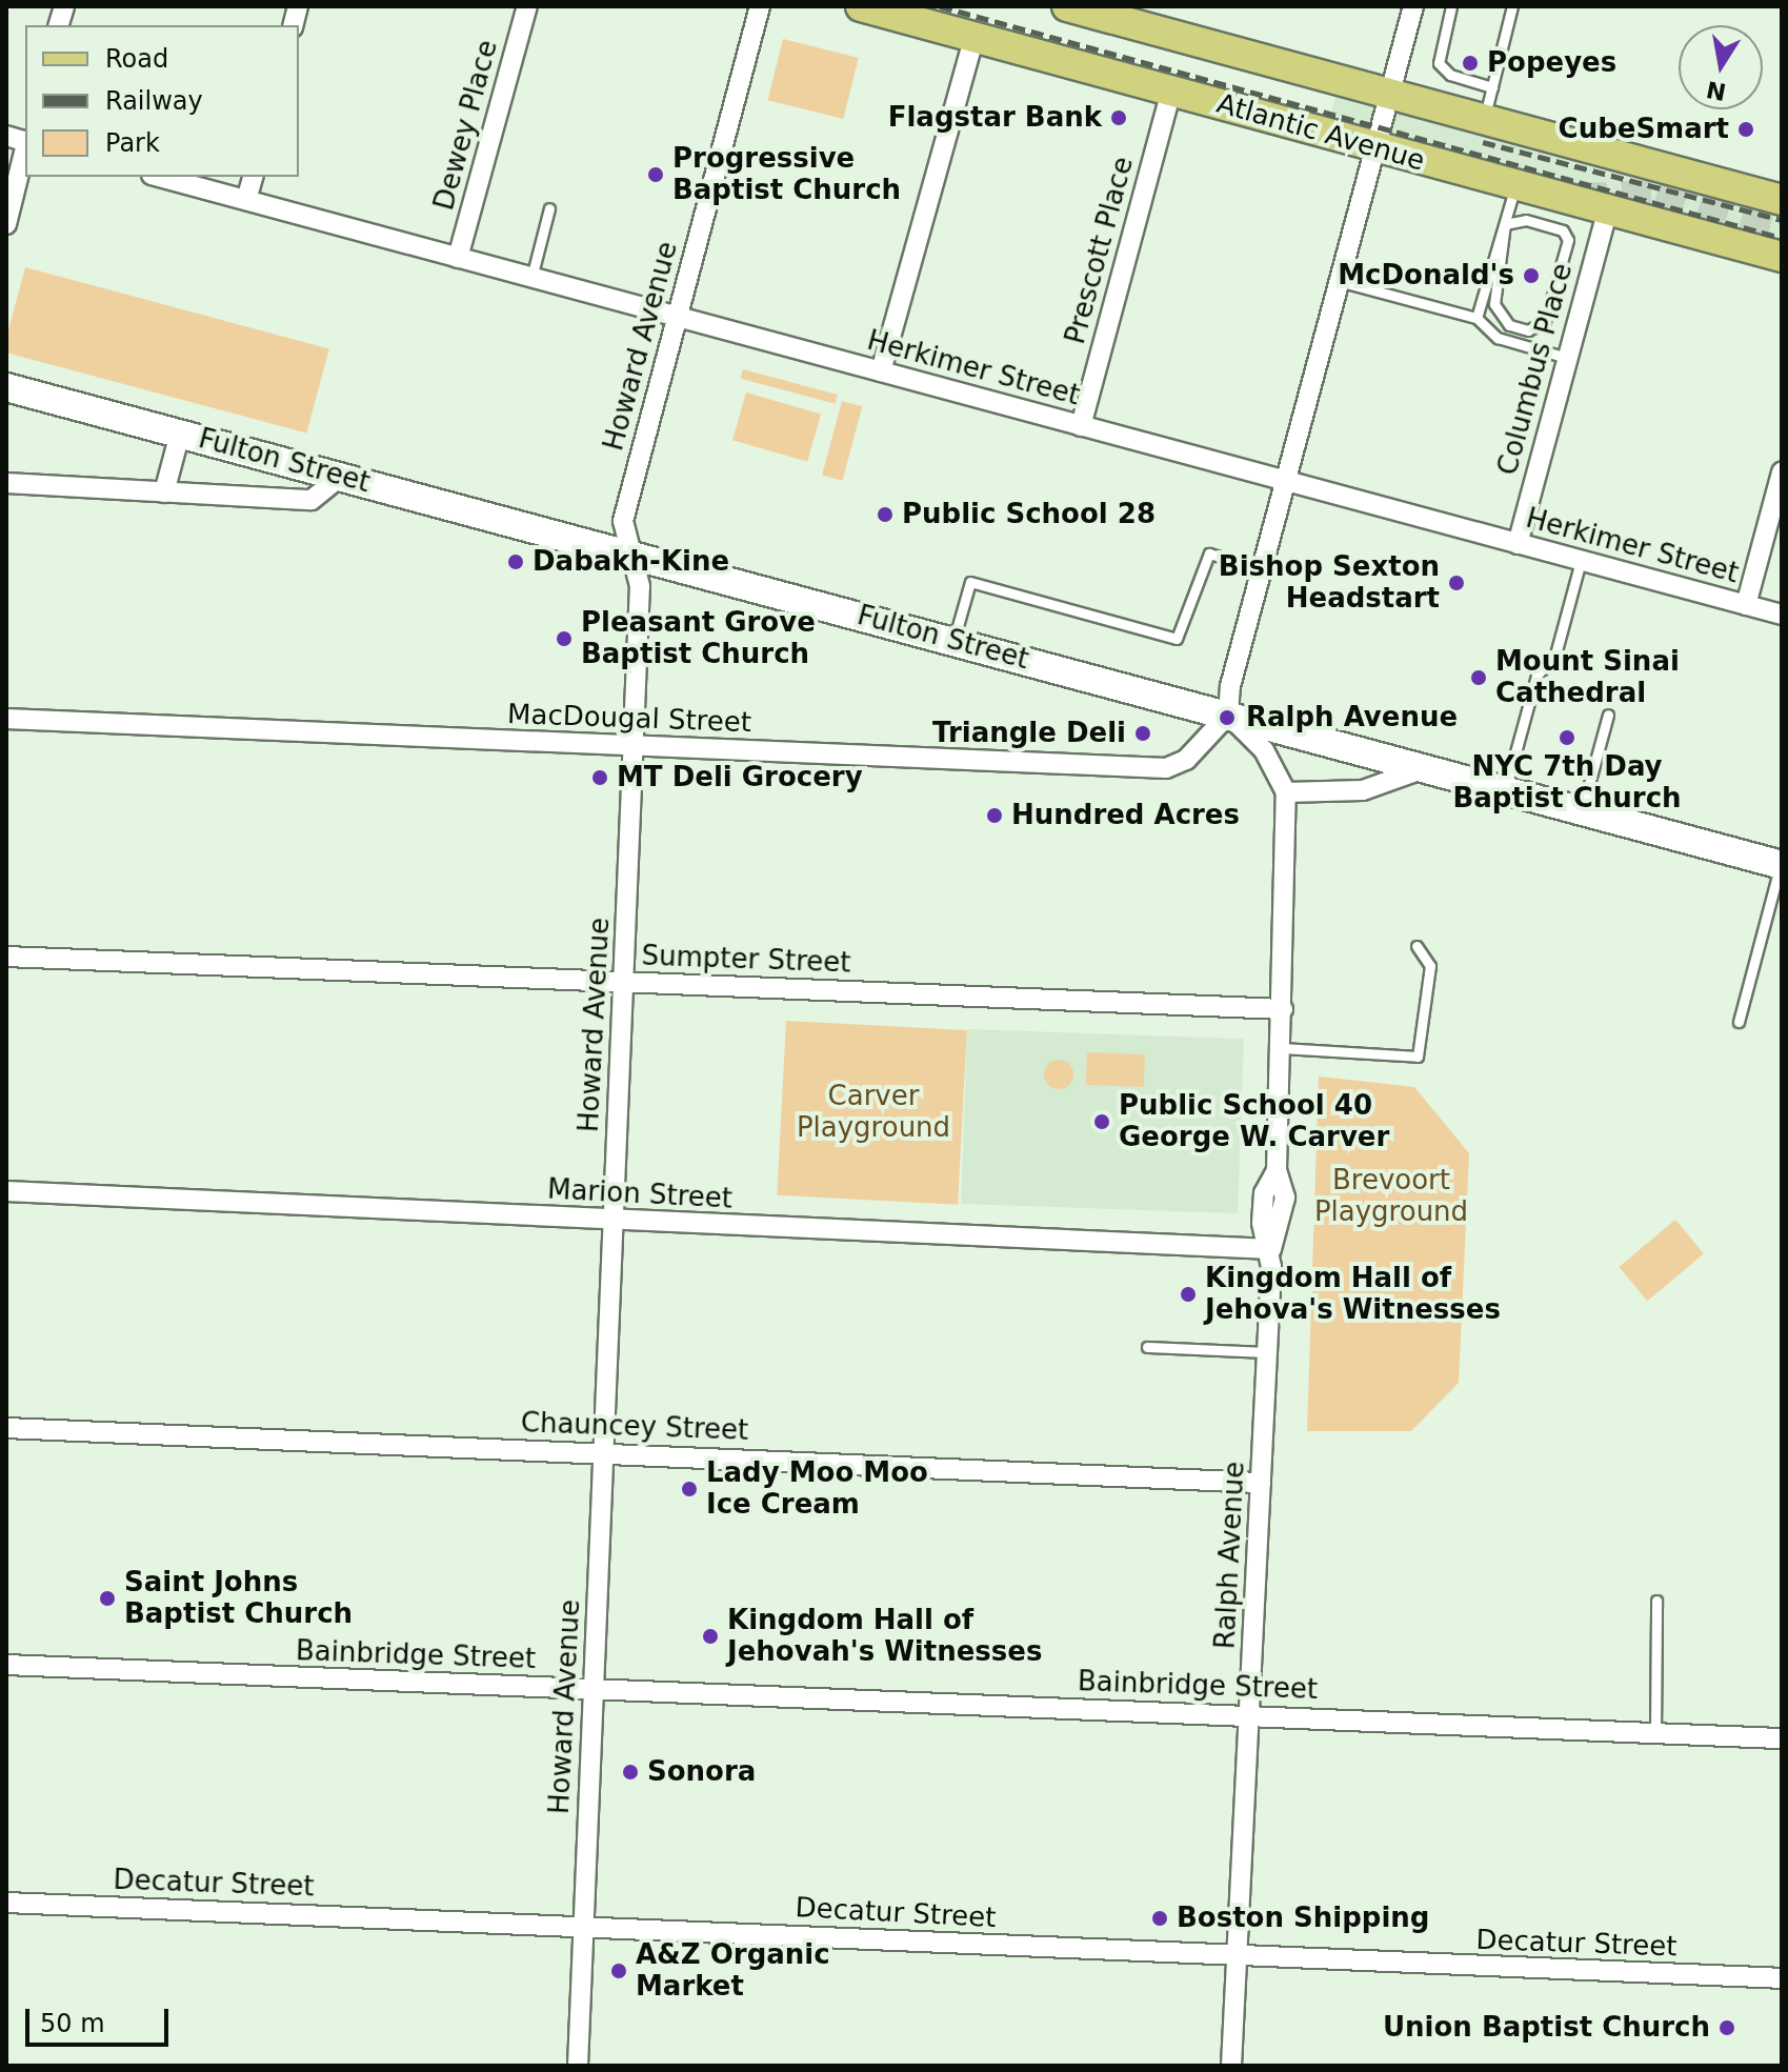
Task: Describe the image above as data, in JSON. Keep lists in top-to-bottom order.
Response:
{
  "streets": {
    "main road": ["Atlantic Avenue", "Fulton Street"],
    "street": [
      "Dewey Place",
      "Prescott Place",
      "Howard Avenue",
      "Herkimer Street",
      "Columbus Place",
      "MacDougal Street",
      "Sumpter Street",
      "Marion Street",
      "Chauncey Street",
      "Ralph Avenue",
      "Bainbridge Street",
      "Decatur Street"
    ]
  },
  "crossings": [
    ["Dewey Place", "Herkimer Street"],
    ["Atlantic Avenue", "Prescott Place"],
    ["Atlantic Avenue", "Columbus Place"],
    ["Prescott Place", "Herkimer Street"],
    ["Howard Avenue", "Herkimer Street"],
    ["Howard Avenue", "Fulton Street"],
    ["Howard Avenue", "MacDougal Street"],
    ["Howard Avenue", "Sumpter Street"],
    ["Howard Avenue", "Marion Street"],
    ["Howard Avenue", "Chauncey Street"],
    ["Howard Avenue", "Bainbridge Street"],
    ["Howard Avenue", "Decatur Street"],
    ["Herkimer Street", "Columbus Place"],
    ["Fulton Street", "MacDougal Street"],
    ["Fulton Street", "Ralph Avenue"],
    ["MacDougal Street", "Ralph Avenue"],
    ["Sumpter Street", "Ralph Avenue"],
    ["Marion Street", "Ralph Avenue"],
    ["Chauncey Street", "Ralph Avenue"],
    ["Ralph Avenue", "Bainbridge Street"],
    ["Ralph Avenue", "Decatur Street"]
  ],
  "parks": ["Carver Playground", "Brevoort Playground"],
  "places": [
    "Popeyes",
    "Flagstar Bank",
    "CubeSmart",
    "Progressive Baptist Church",
    "McDonald's",
    "Public School 28",
    "Dabakh-Kine",
    "Bishop Sexton Headstart",
    "Pleasant Grove Baptist Church",
    "Mount Sinai Cathedral",
    "Ralph Avenue",
    "Triangle Deli",
    "NYC 7th Day Baptist Church",
    "MT Deli Grocery",
    "Hundred Acres",
    "Public School 40 George W. Carver",
    "Kingdom Hall of Jehova's Witnesses",
    "Lady Moo Moo Ice Cream",
    "Saint Johns Baptist Church",
    "Kingdom Hall of Jehovah's Witnesses",
    "Sonora",
    "Boston Shipping",
    "A&Z Organic Market",
    "Union Baptist Church"
  ],
  "legend": ["Road", "Railway", "Park"],
  "scale_bar": "50 m",
  "north": "bottom"
}
